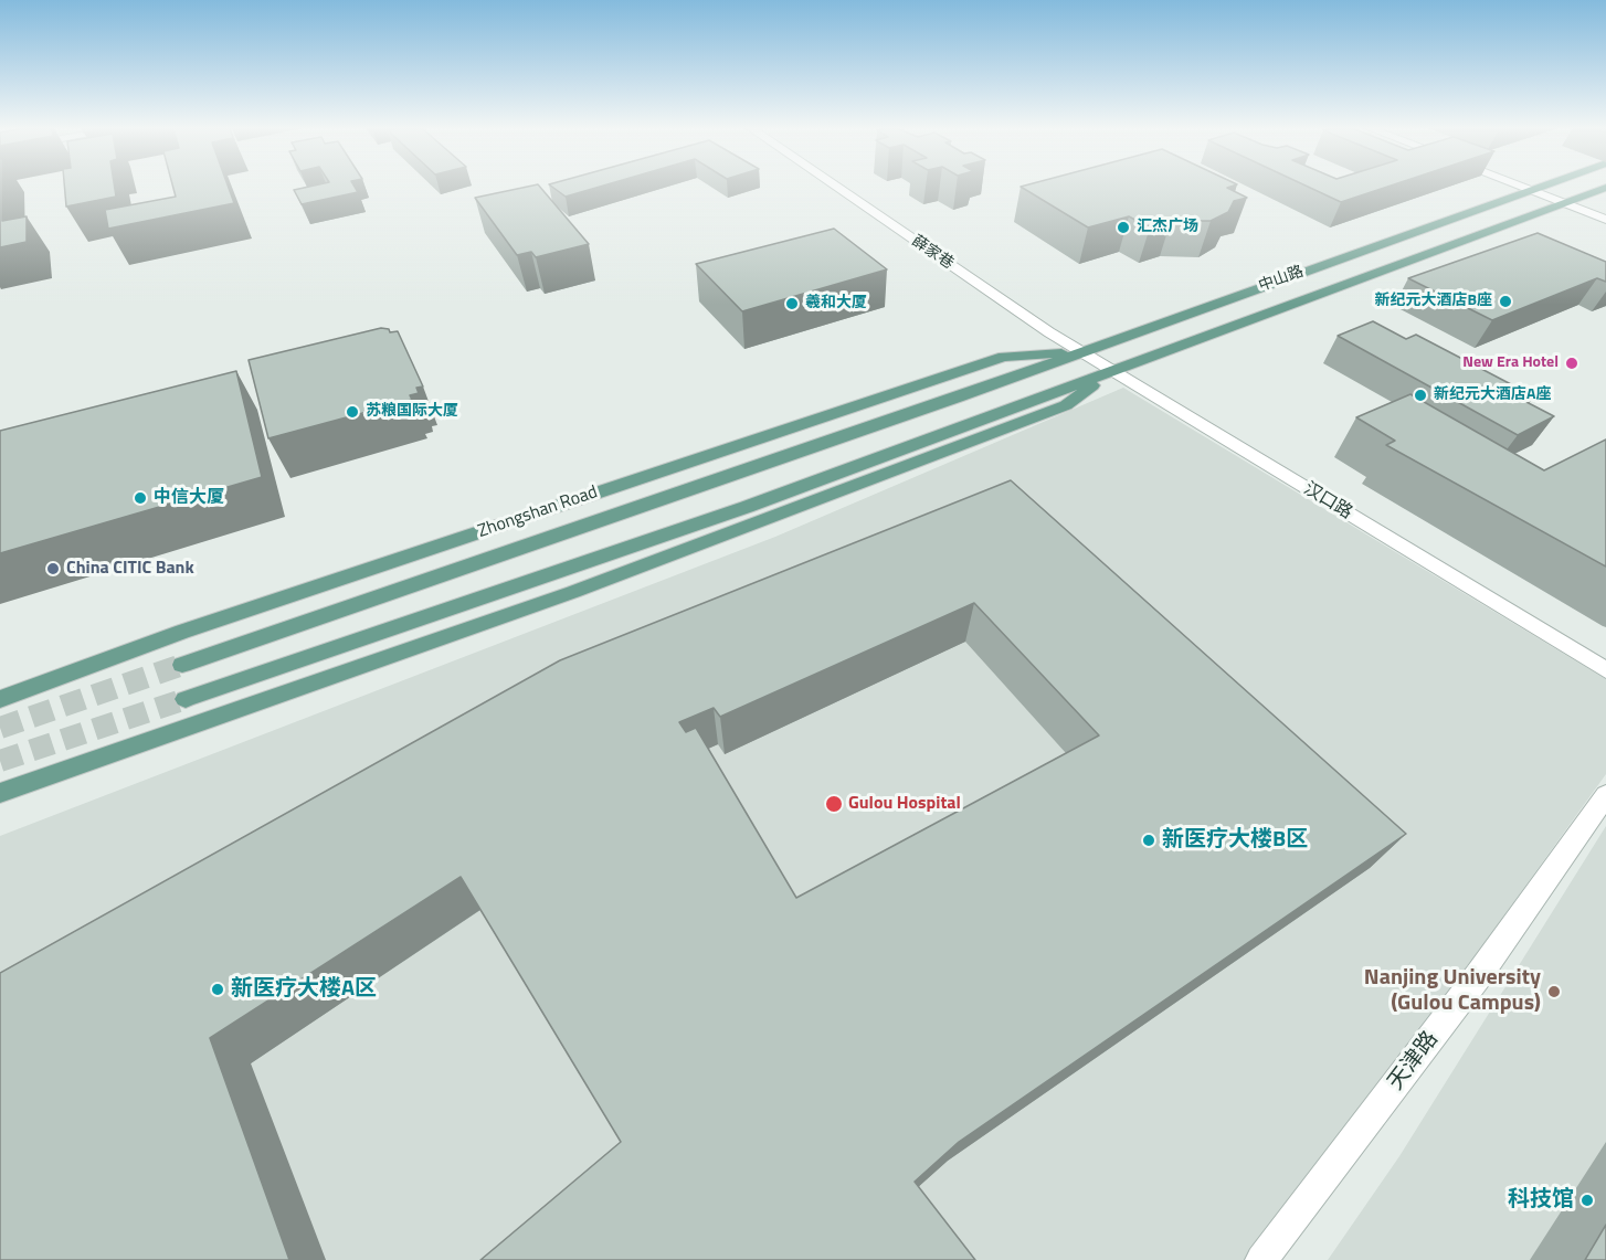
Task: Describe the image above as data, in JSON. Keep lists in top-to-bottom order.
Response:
{
  "streets": {
    "main road": ["中山路", "Zhongshan Road"],
    "street": ["薛家巷", "汉口路", "天津路"]
  },
  "crossings": [
    ["薛家巷", "汉口路"],
    ["中山路", "汉口路"],
    ["中山路", "Zhongshan Road"],
    ["汉口路", "Zhongshan Road"]
  ],
  "places": [
    "汇杰广场",
    "新纪元大酒店B座",
    "羲和大厦",
    "New Era Hotel",
    "新纪元大酒店A座",
    "苏粮国际大厦",
    "中信大厦",
    "China CITIC Bank",
    "Gulou Hospital",
    "新医疗大楼B区",
    "新医疗大楼A区",
    "Nanjing University (Gulou Campus)",
    "科技馆"
  ]
}
